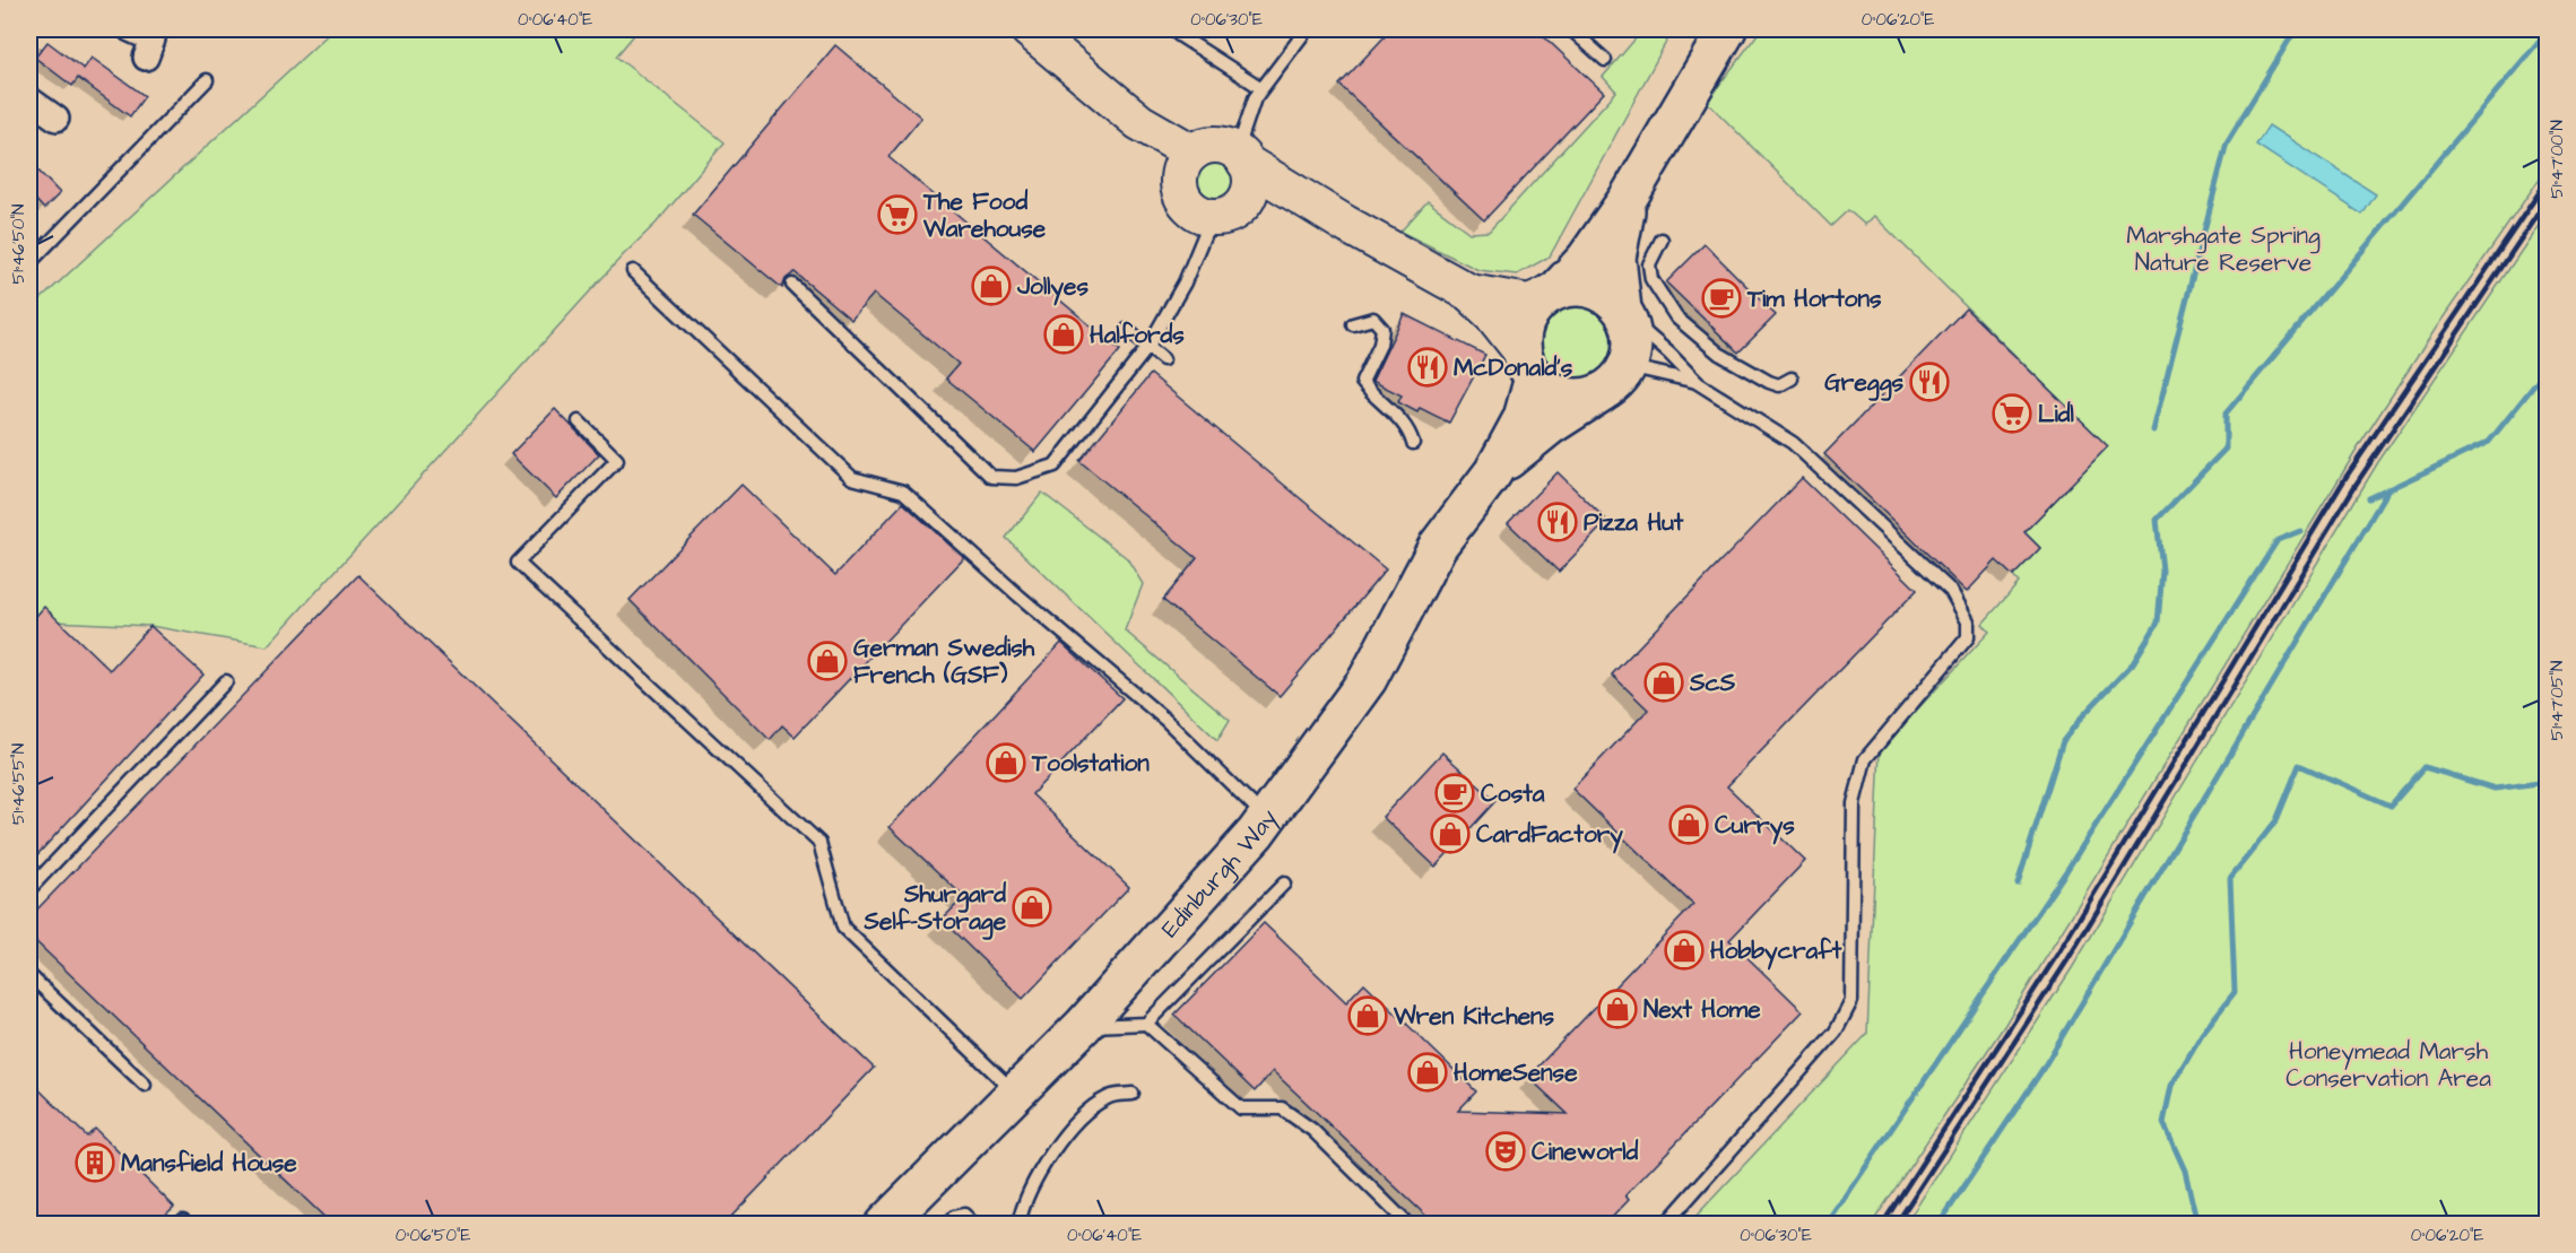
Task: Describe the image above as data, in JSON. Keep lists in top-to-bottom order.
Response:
{
  "streets": {
    "highway": ["Edinburgh Way"]
  },
  "parks": ["Marshgate Spring Nature Reserve", "Honeymead Marsh Conservation Area"],
  "places": {
    "supermarket": ["The Food Warehouse", "Lidl"],
    "shop": [
      "Jollyes",
      "Halfords",
      "German Swedish French (GSF)",
      "ScS",
      "Toolstation",
      "Currys",
      "CardFactory",
      "Shurgard Self-Storage",
      "Hobbycraft",
      "Next Home",
      "Wren Kitchens",
      "HomeSense"
    ],
    "cafe": ["Tim Hortons", "Costa"],
    "restaurant": ["McDonald's", "Greggs", "Pizza Hut"],
    "theatre": ["Cineworld"],
    "building": ["Mansfield House"]
  },
  "coordinates": [
    "0°06'40\"E",
    "0°06'30\"E",
    "0°06'20\"E",
    "51°47'00\"N",
    "51°46'50\"N",
    "51°47'05\"N",
    "51°46'55\"N",
    "0°06'50\"E"
  ]
}
